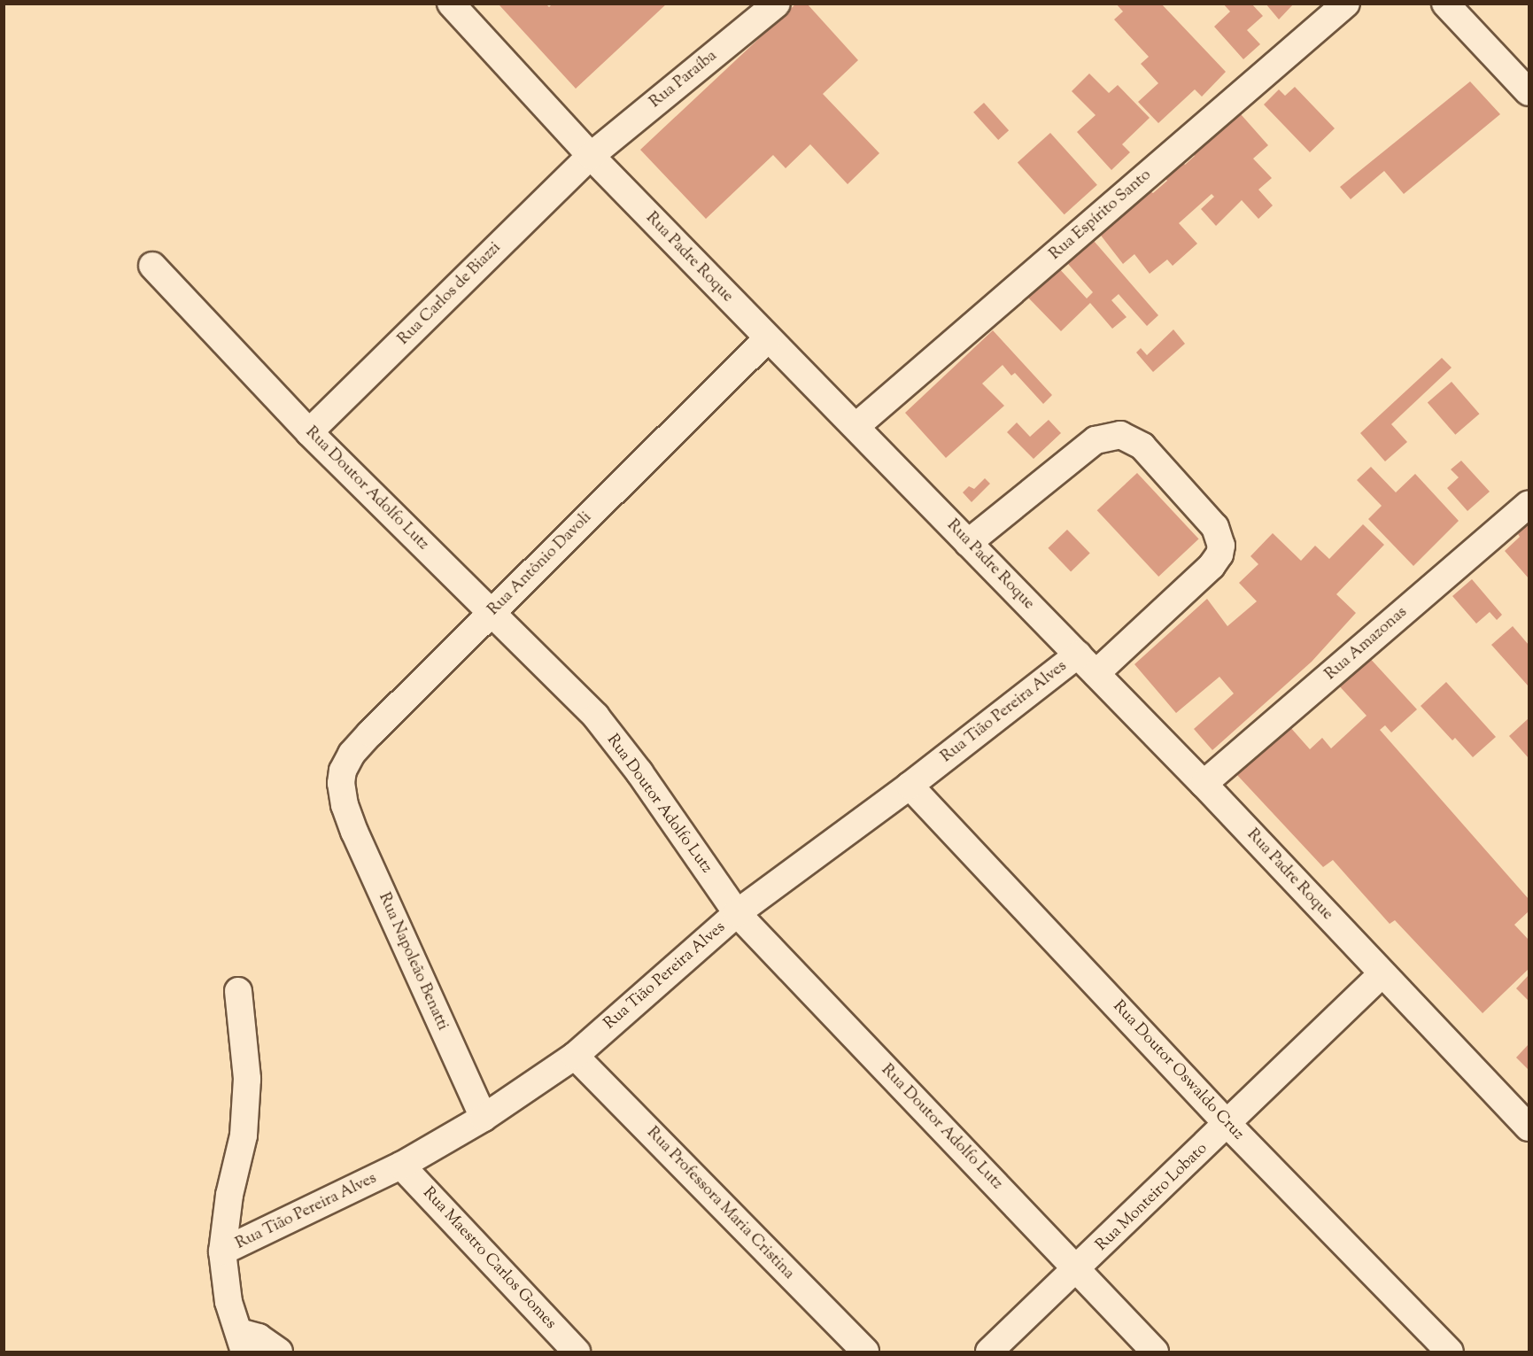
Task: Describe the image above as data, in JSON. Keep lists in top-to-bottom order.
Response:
{
  "streets": {
    "street": [
      "Rua Paraíba",
      "Rua Espírito Santo",
      "Rua Padre Roque",
      "Rua Carlos de Biazzi",
      "Rua Doutor Adolfo Lutz",
      "Rua Antônio Davoli",
      "Rua Amazonas",
      "Rua Tião Pereira Alves",
      "Rua Napoleão Benatti",
      "Rua Doutor Oswaldo Cruz",
      "Rua Monteiro Lobato",
      "Rua Professora Maria Cristina",
      "Rua Maestro Carlos Gomes"
    ]
  },
  "crossings": [
    ["Rua Paraíba", "Rua Padre Roque"],
    ["Rua Paraíba", "Rua Carlos de Biazzi"],
    ["Rua Espírito Santo", "Rua Padre Roque"],
    ["Rua Padre Roque", "Rua Carlos de Biazzi"],
    ["Rua Padre Roque", "Rua Antônio Davoli"],
    ["Rua Padre Roque", "Rua Amazonas"],
    ["Rua Padre Roque", "Rua Tião Pereira Alves"],
    ["Rua Padre Roque", "Rua Monteiro Lobato"],
    ["Rua Carlos de Biazzi", "Rua Doutor Adolfo Lutz"],
    ["Rua Doutor Adolfo Lutz", "Rua Antônio Davoli"],
    ["Rua Doutor Adolfo Lutz", "Rua Tião Pereira Alves"],
    ["Rua Doutor Adolfo Lutz", "Rua Monteiro Lobato"],
    ["Rua Antônio Davoli", "Rua Napoleão Benatti"],
    ["Rua Tião Pereira Alves", "Rua Napoleão Benatti"],
    ["Rua Tião Pereira Alves", "Rua Doutor Oswaldo Cruz"],
    ["Rua Tião Pereira Alves", "Rua Professora Maria Cristina"],
    ["Rua Tião Pereira Alves", "Rua Maestro Carlos Gomes"],
    ["Rua Doutor Oswaldo Cruz", "Rua Monteiro Lobato"]
  ]
}
